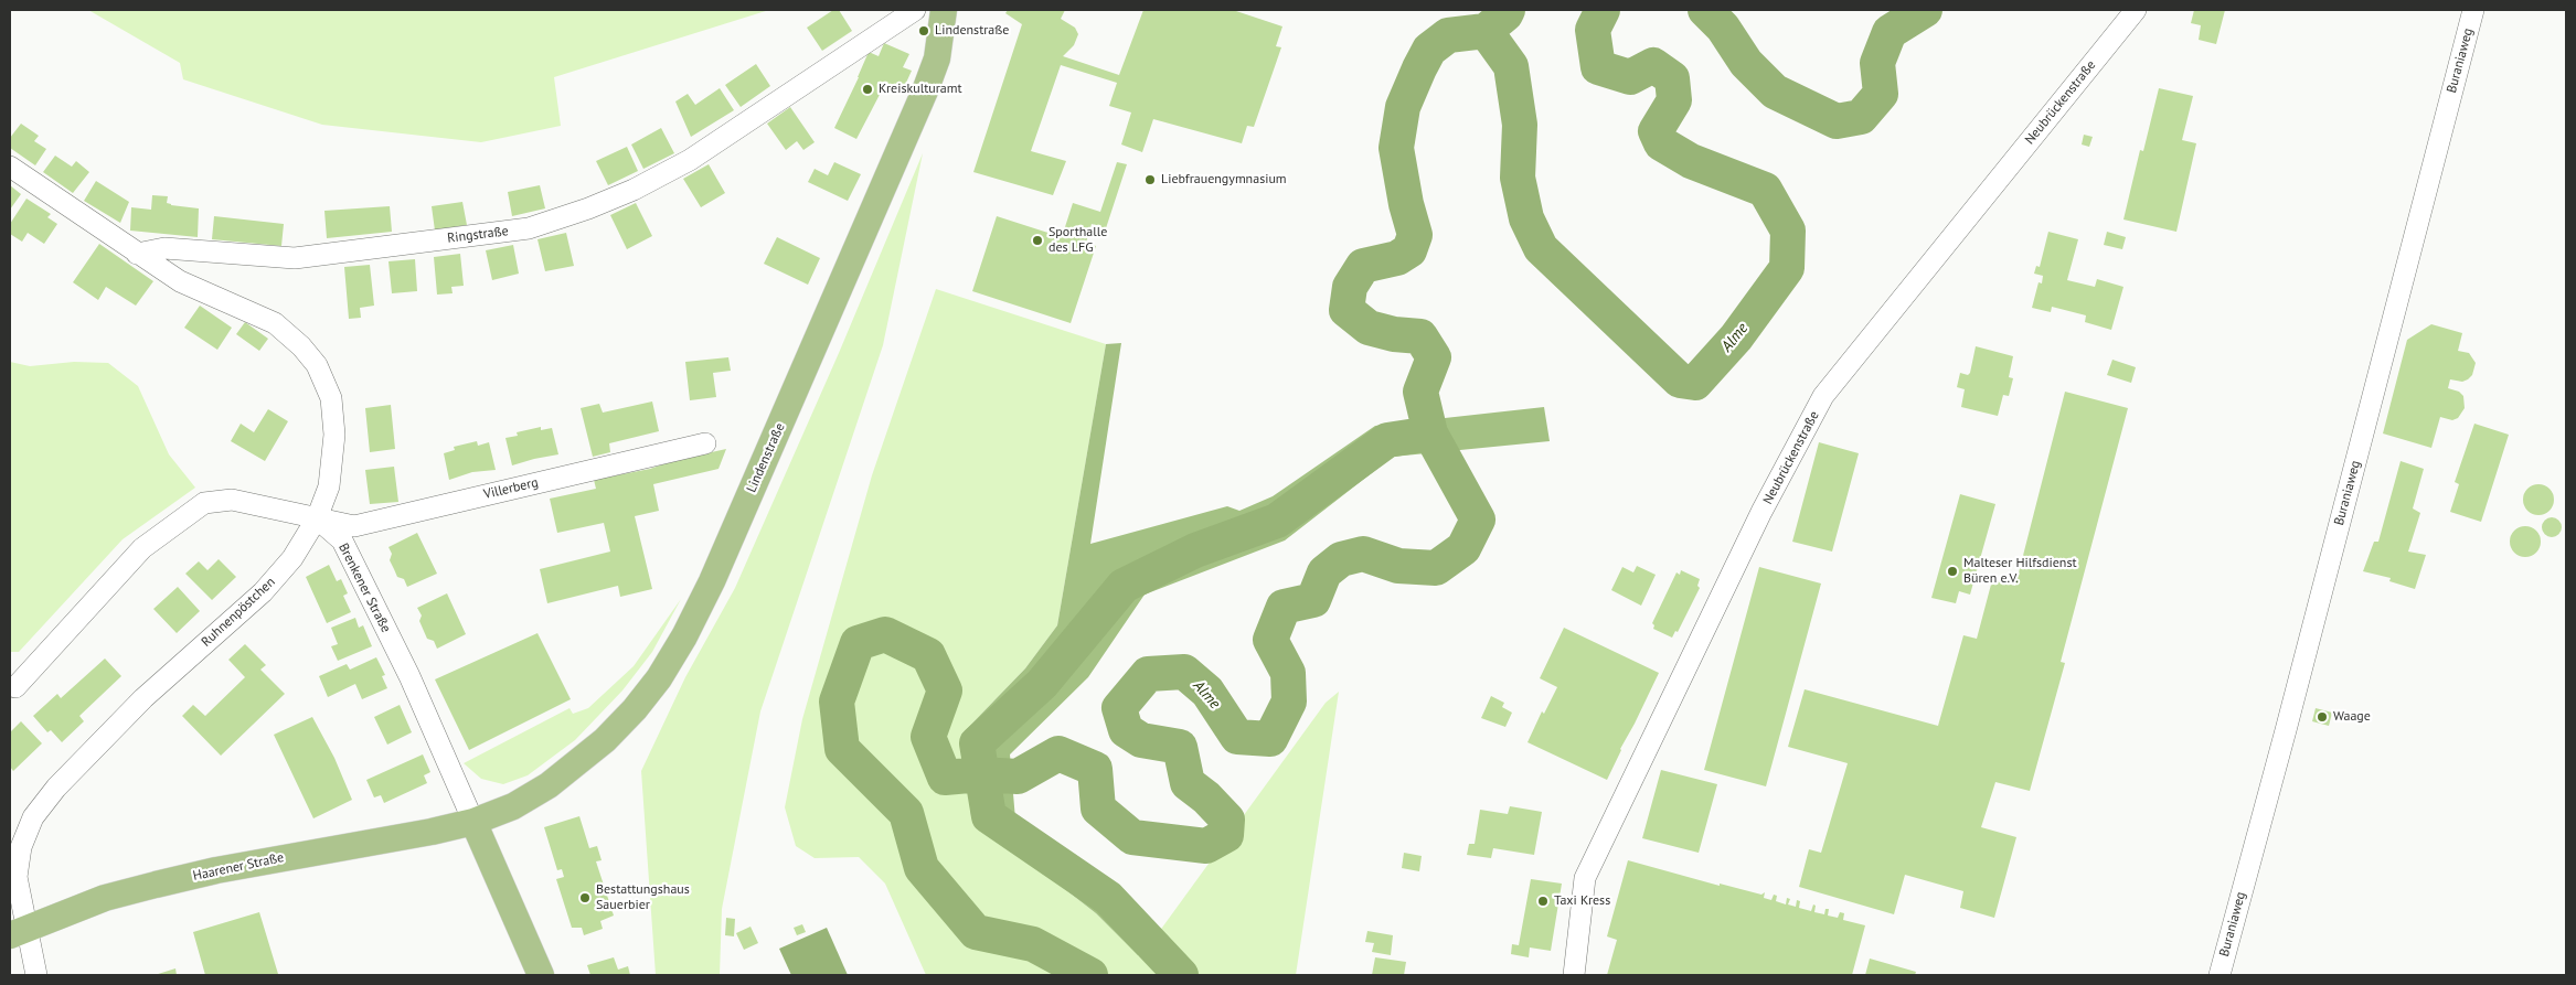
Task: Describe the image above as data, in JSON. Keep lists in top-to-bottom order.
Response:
{
  "streets": {
    "main road": ["Lindenstraße", "Brenkener Straße", "Haarener Straße"],
    "street": [
      "Buraniaweg",
      "Neubrückenstraße",
      "Ringstraße",
      "Villerberg",
      "Ruhnenpöstchen"
    ]
  },
  "crossings": [
    ["Lindenstraße", "Brenkener Straße"],
    ["Lindenstraße", "Haarener Straße"],
    ["Villerberg", "Brenkener Straße"],
    ["Villerberg", "Ruhnenpöstchen"],
    ["Brenkener Straße", "Ruhnenpöstchen"],
    ["Brenkener Straße", "Haarener Straße"],
    ["Ruhnenpöstchen", "Haarener Straße"]
  ],
  "water": ["Alme"],
  "places": [
    "Lindenstraße",
    "Kreiskulturamt",
    "Liebfrauengymnasium",
    "Sporthalle des LFG",
    "Malteser Hilfsdienst Büren e.V.",
    "Waage",
    "Bestattungshaus Sauerbier",
    "Taxi Kress"
  ]
}
